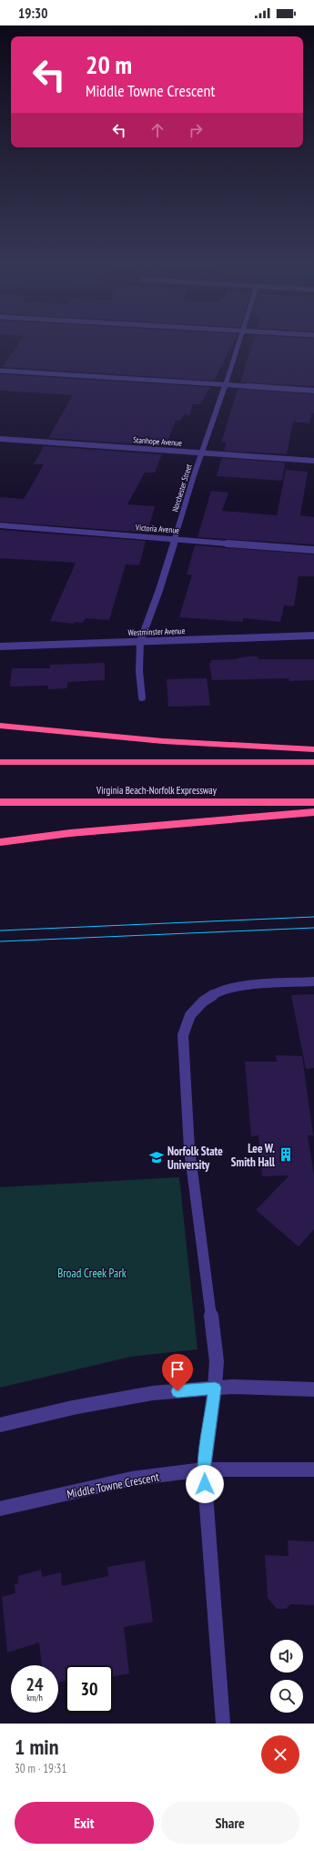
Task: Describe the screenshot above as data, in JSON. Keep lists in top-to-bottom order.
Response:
{
  "streets": {
    "highway": ["Virginia Beach-Norfolk Expressway"],
    "street": [
      "Stanhope Avenue",
      "Norchester Street",
      "Victoria Avenue",
      "Westminster Avenue",
      "Middle Towne Crescent"
    ]
  },
  "crossings": [
    ["Stanhope Avenue", "Norchester Street"],
    ["Norchester Street", "Victoria Avenue"],
    ["Norchester Street", "Westminster Avenue"]
  ],
  "parks": ["Broad Creek Park"],
  "places": {
    "building": ["Lee W. Smith Hall"],
    "school or university": ["Norfolk State University"]
  },
  "page": {
    "status": "19:30",
    "turn": ["20 m", "Middle Towne Crescent"],
    "speed": "24 km/h",
    "limit": "30",
    "heading": ["1 min", "30 m · 19:31"],
    "buttons": ["Exit", "Share"]
  }
}
